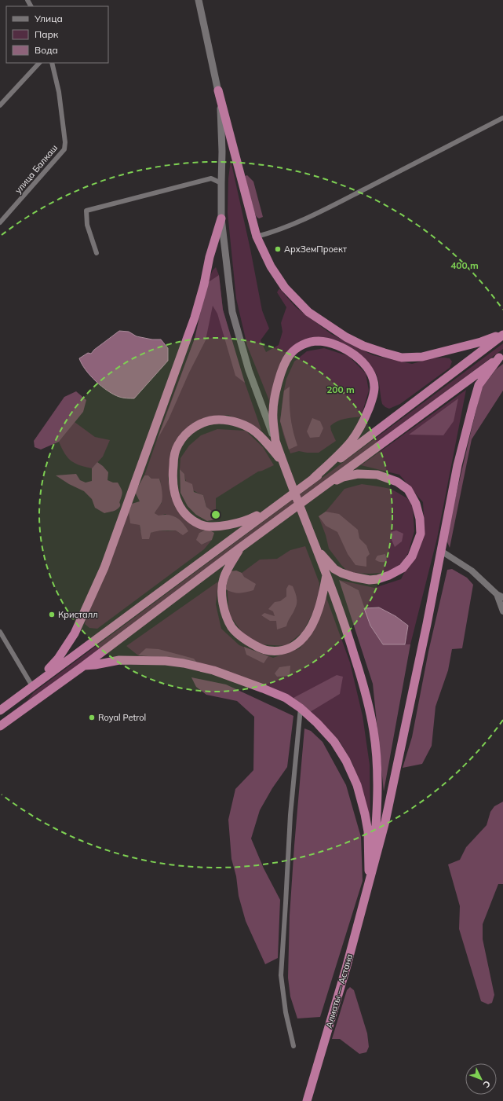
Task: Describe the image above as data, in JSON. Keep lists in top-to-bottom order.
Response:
{
  "streets": {
    "highway": ["Алматы — Астана"],
    "street": ["улица Балкаш"]
  },
  "places": ["АрхЗемПроект", "Кристалл", "Royal Petrol"],
  "legend": ["Улица", "Парк", "Вода"],
  "north": "bottom right",
  "rings": ["400 m", "200 m"]
}
